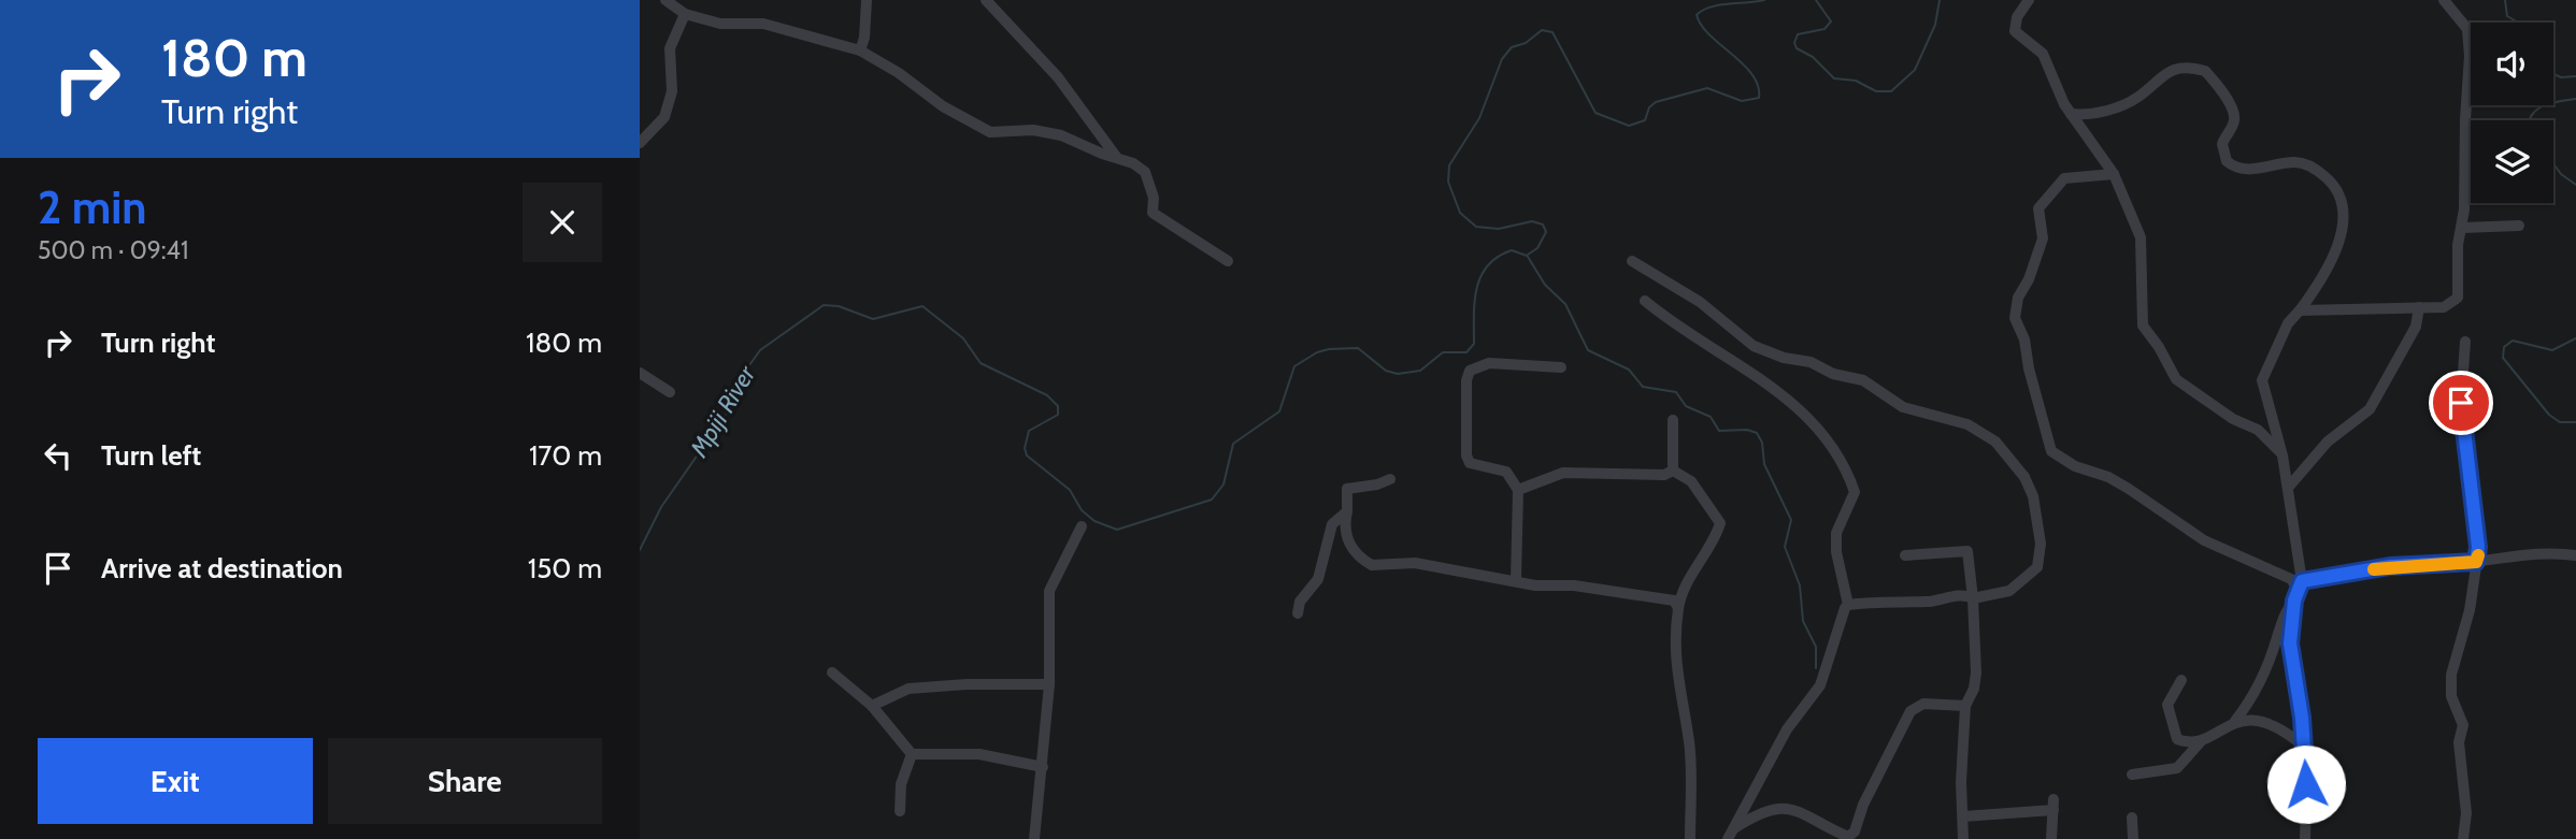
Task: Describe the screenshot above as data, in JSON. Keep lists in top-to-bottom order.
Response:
{
  "water": ["Mpiji River"],
  "page": {
    "turn": ["180 m", "Turn right"],
    "heading": ["2 min", "500 m · 09:41"],
    "list": [
      {
        "name": "Turn right",
        "value": "180 m"
      },
      {
        "name": "Turn left",
        "value": "170 m"
      },
      {
        "name": "Arrive at destination",
        "value": "150 m"
      }
    ],
    "buttons": ["Exit", "Share"]
  }
}
